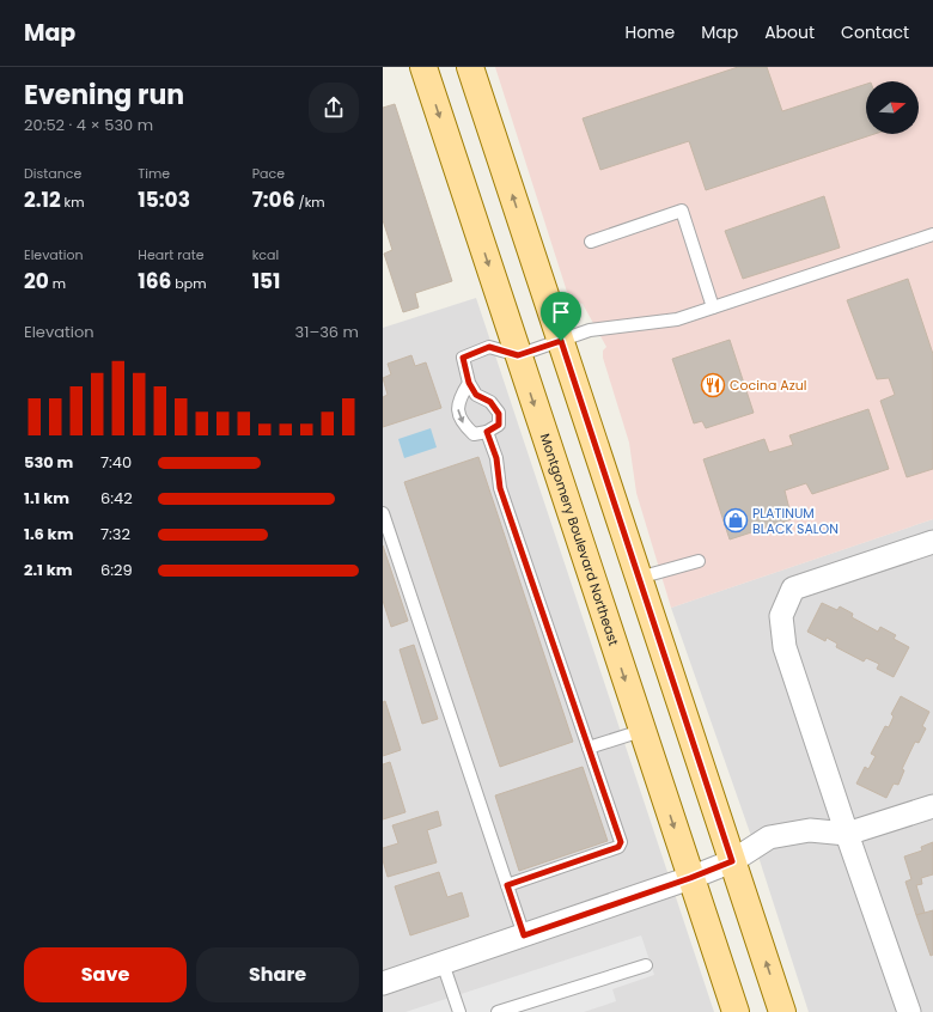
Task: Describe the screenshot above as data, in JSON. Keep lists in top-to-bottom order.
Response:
{
  "streets": {
    "main road": ["Montgomery Boulevard Northeast"]
  },
  "places": {
    "restaurant": ["Cocina Azul"],
    "shop": ["PLATINUM BLACK SALON"]
  },
  "north": "right",
  "page": {
    "header": "Map",
    "nav": [
      "Home",
      "Map",
      "About",
      "Contact"
    ],
    "heading": ["Evening run", "20:52 · 4 × 530 m"],
    "stats": [
      ["Distance", "2.12 km"],
      ["Time", "15:03"],
      ["Pace", "7:06 /km"],
      ["Elevation", "20 m"],
      ["Heart rate", "166 bpm"],
      ["kcal", "151"]
    ],
    "chart": ["Elevation", "31–36 m"],
    "list": [
      {
        "name": "530 m",
        "note": "7:40"
      },
      {
        "name": "1.1 km",
        "note": "6:42"
      },
      {
        "name": "1.6 km",
        "note": "7:32"
      },
      {
        "name": "2.1 km",
        "note": "6:29"
      }
    ],
    "buttons": ["Save", "Share"]
  }
}
